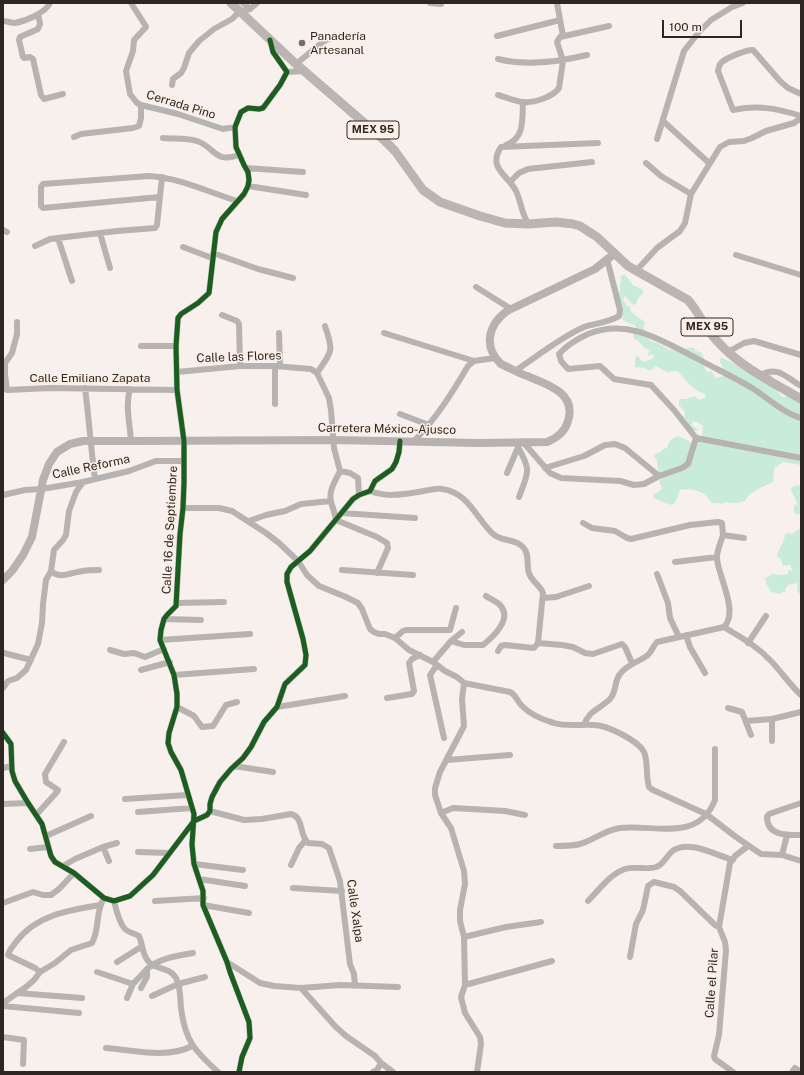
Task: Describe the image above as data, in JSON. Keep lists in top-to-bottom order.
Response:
{
  "streets": {
    "main road": ["MEX 95", "Carretera México-Ajusco"],
    "street": [
      "Cerrada Pino",
      "Calle las Flores",
      "Calle Emiliano Zapata",
      "Calle Reforma",
      "Calle 16 de Septiembre",
      "Calle Xalpa",
      "Calle el Pilar"
    ]
  },
  "crossings": [
    ["Calle las Flores", "Calle 16 de Septiembre"],
    ["Calle Emiliano Zapata", "Calle 16 de Septiembre"],
    ["Carretera México-Ajusco", "Calle Reforma"],
    ["Carretera México-Ajusco", "Calle 16 de Septiembre"],
    ["Calle Reforma", "Calle 16 de Septiembre"]
  ],
  "places": ["Panadería Artesanal"],
  "scale_bar": "100 m"
}
